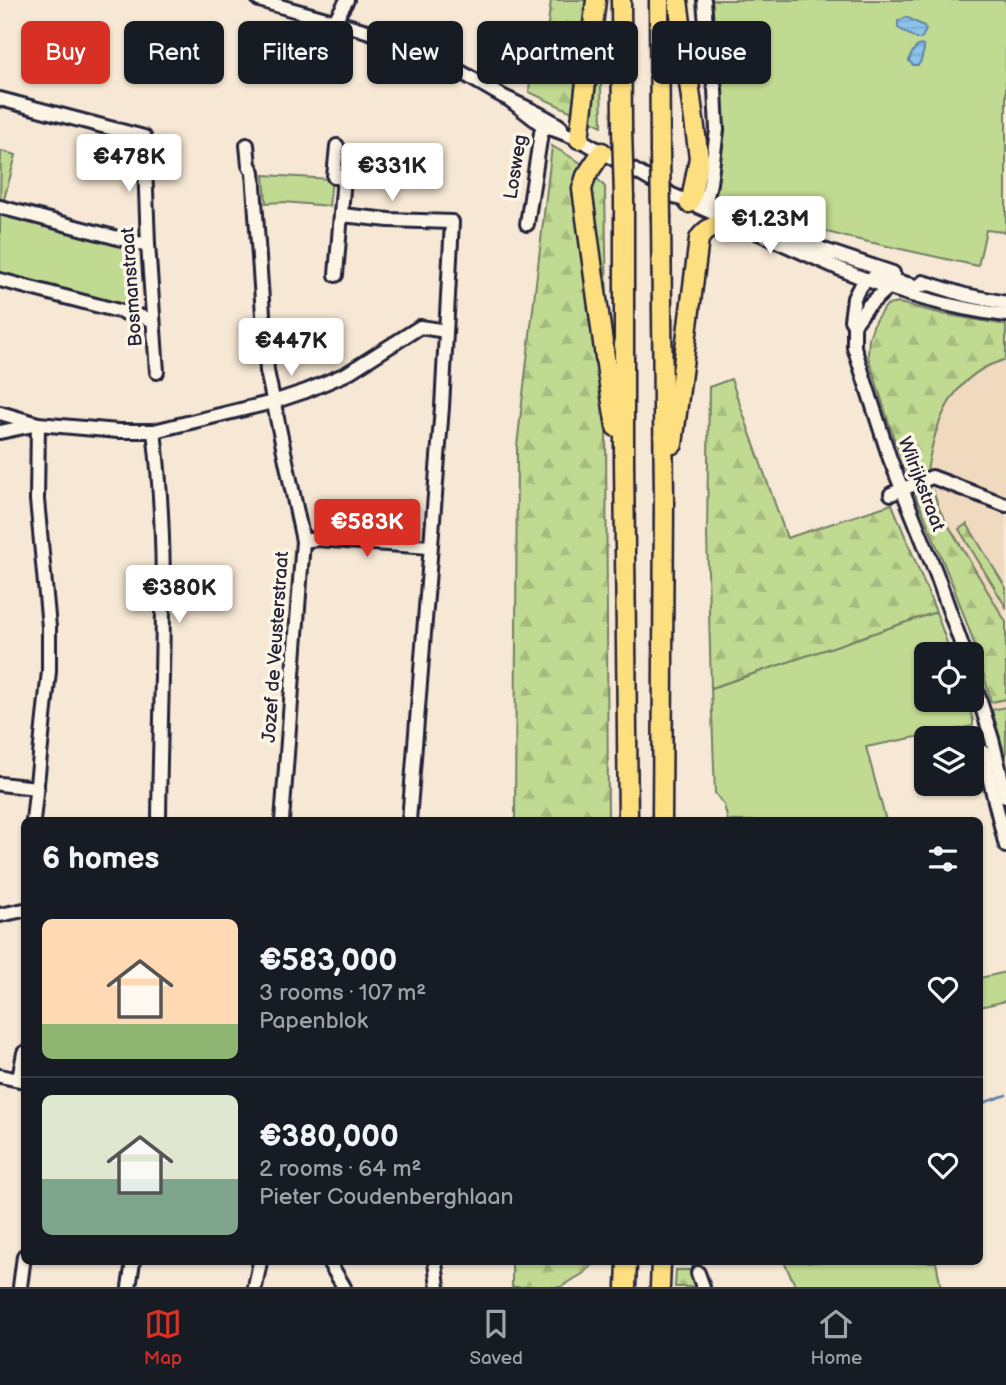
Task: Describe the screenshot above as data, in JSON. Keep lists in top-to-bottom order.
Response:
{
  "streets": {
    "street": [
      "Losweg",
      "Bosmanstraat",
      "Wilrijkstraat",
      "Jozef de Veusterstraat"
    ]
  },
  "page": {
    "chip": [
      "Buy",
      "Rent",
      "Filters",
      "New",
      "Apartment",
      "House"
    ],
    "price": [
      "€478K",
      "€331K",
      "€1.23M",
      "€447K",
      "€583K",
      "€380K"
    ],
    "heading": "6 homes",
    "list": [
      {
        "name": "€583,000",
        "note": "3 rooms · 107 m² · Papenblok"
      },
      {
        "name": "€380,000",
        "note": "2 rooms · 64 m² · Pieter Coudenberghlaan"
      }
    ],
    "tabs": ["Map", "Saved", "Home"]
  }
}
